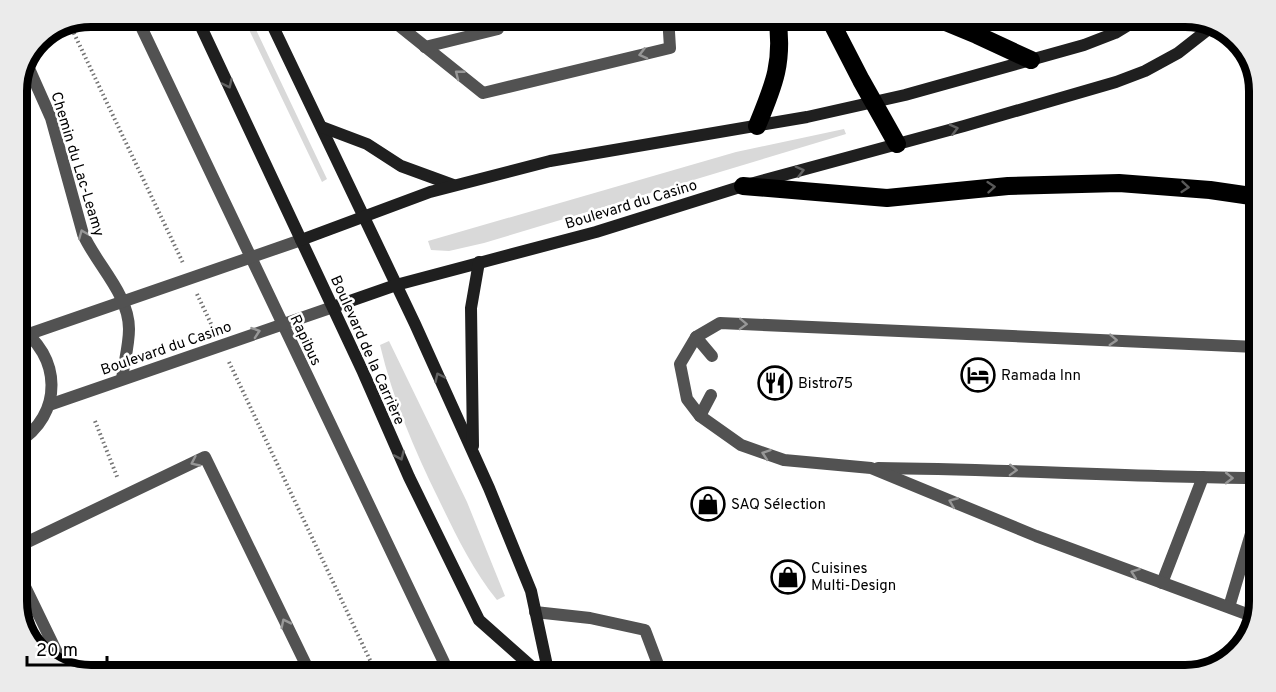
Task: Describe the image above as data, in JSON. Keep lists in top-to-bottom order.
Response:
{
  "streets": {
    "main road": ["Boulevard du Casino", "Boulevard de la Carrière"],
    "lane": ["Chemin du Lac-Leamy", "Rapibus"]
  },
  "crossings": [
    ["Chemin du Lac-Leamy", "Boulevard du Casino"],
    ["Boulevard du Casino", "Rapibus"],
    ["Boulevard du Casino", "Boulevard de la Carrière"]
  ],
  "one_way": ["Chemin du Lac-Leamy"],
  "places": {
    "hotel": ["Ramada Inn"],
    "restaurant": ["Bistro75"],
    "shop": ["SAQ Sélection", "Cuisines Multi-Design"]
  },
  "scale_bar": "20 m"
}
